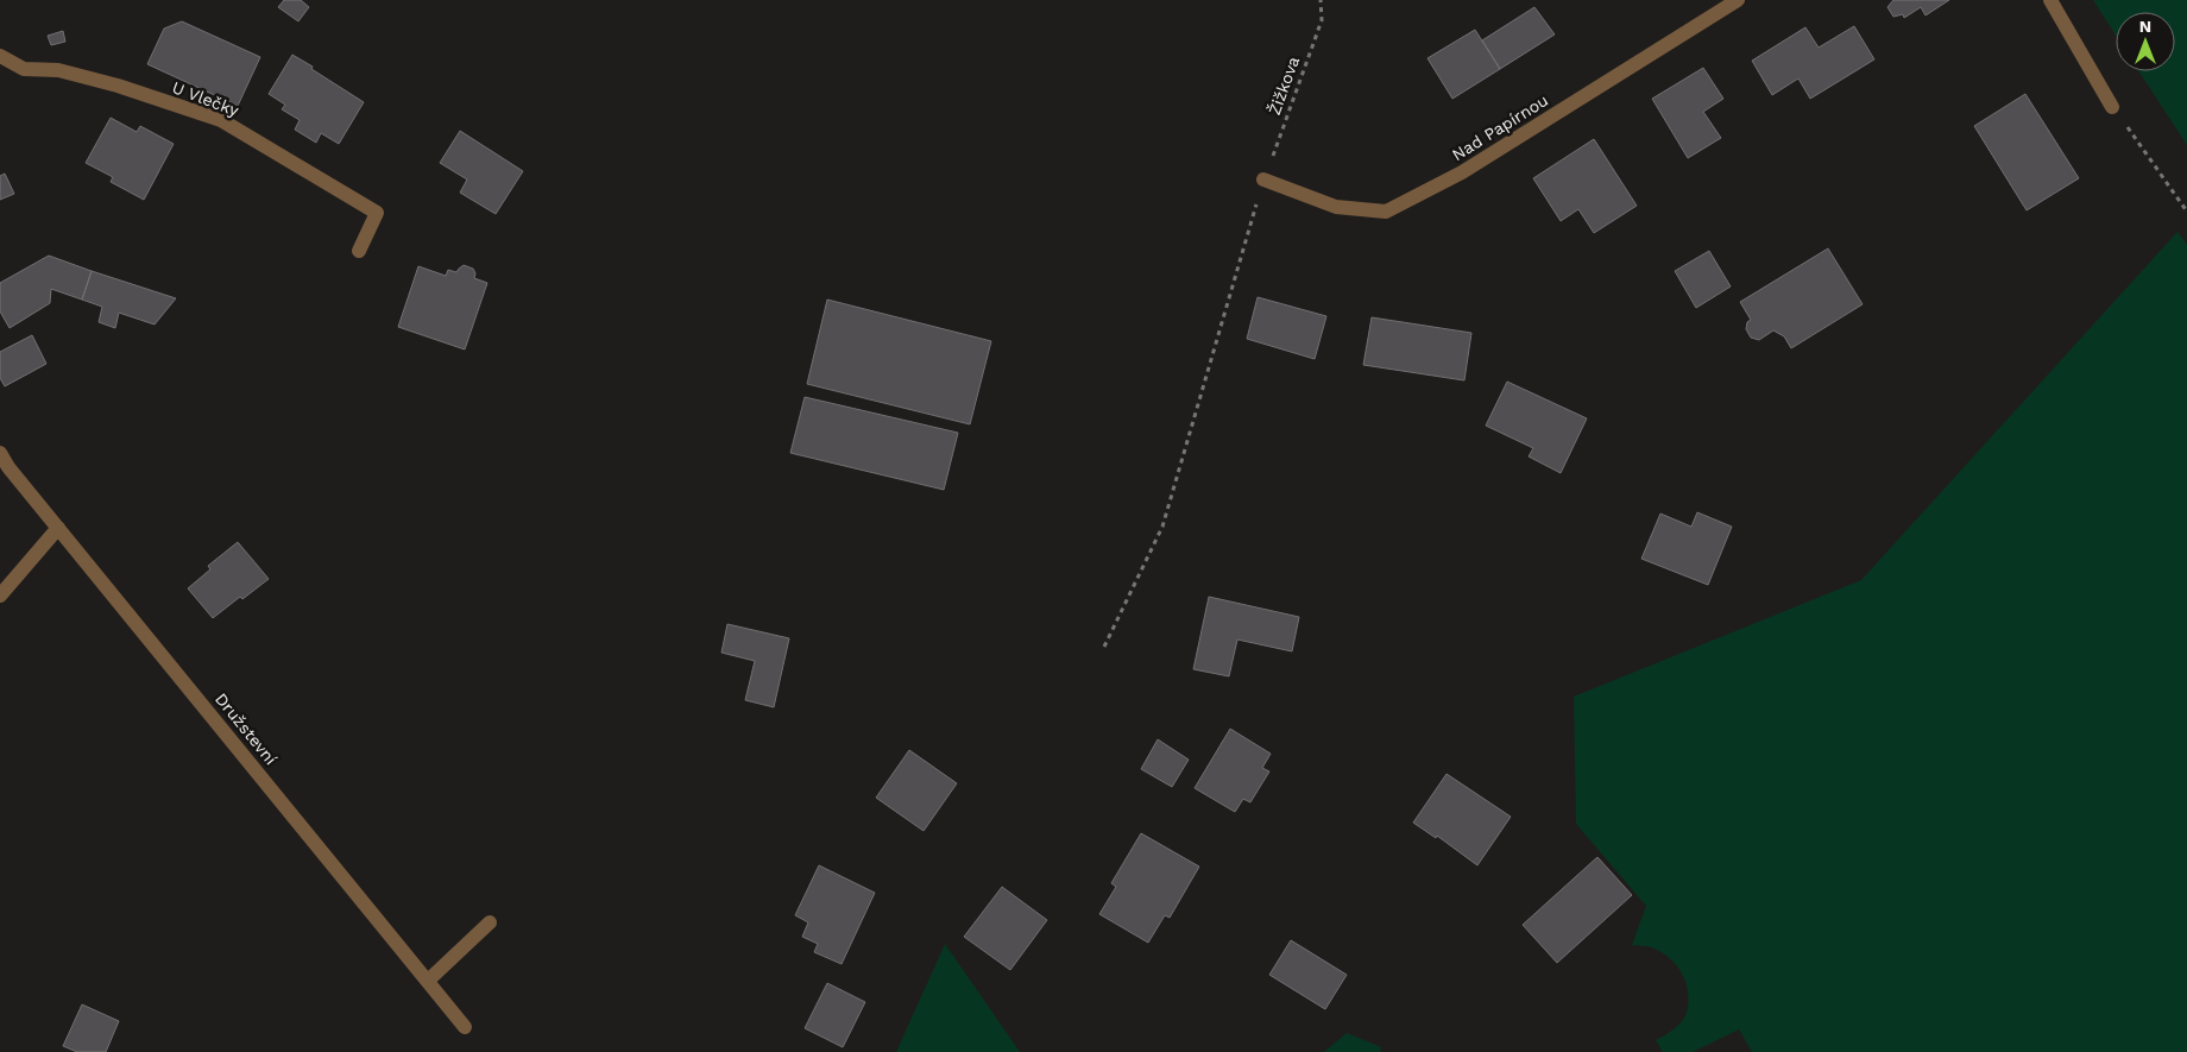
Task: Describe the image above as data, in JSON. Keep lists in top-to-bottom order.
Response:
{
  "streets": {
    "street": ["U Vlečky", "Nad Papírnou", "Družstevní"],
    "path": ["Žižkova"]
  },
  "crossings": [
    ["Žižkova", "Nad Papírnou"]
  ],
  "north": "top"
}
